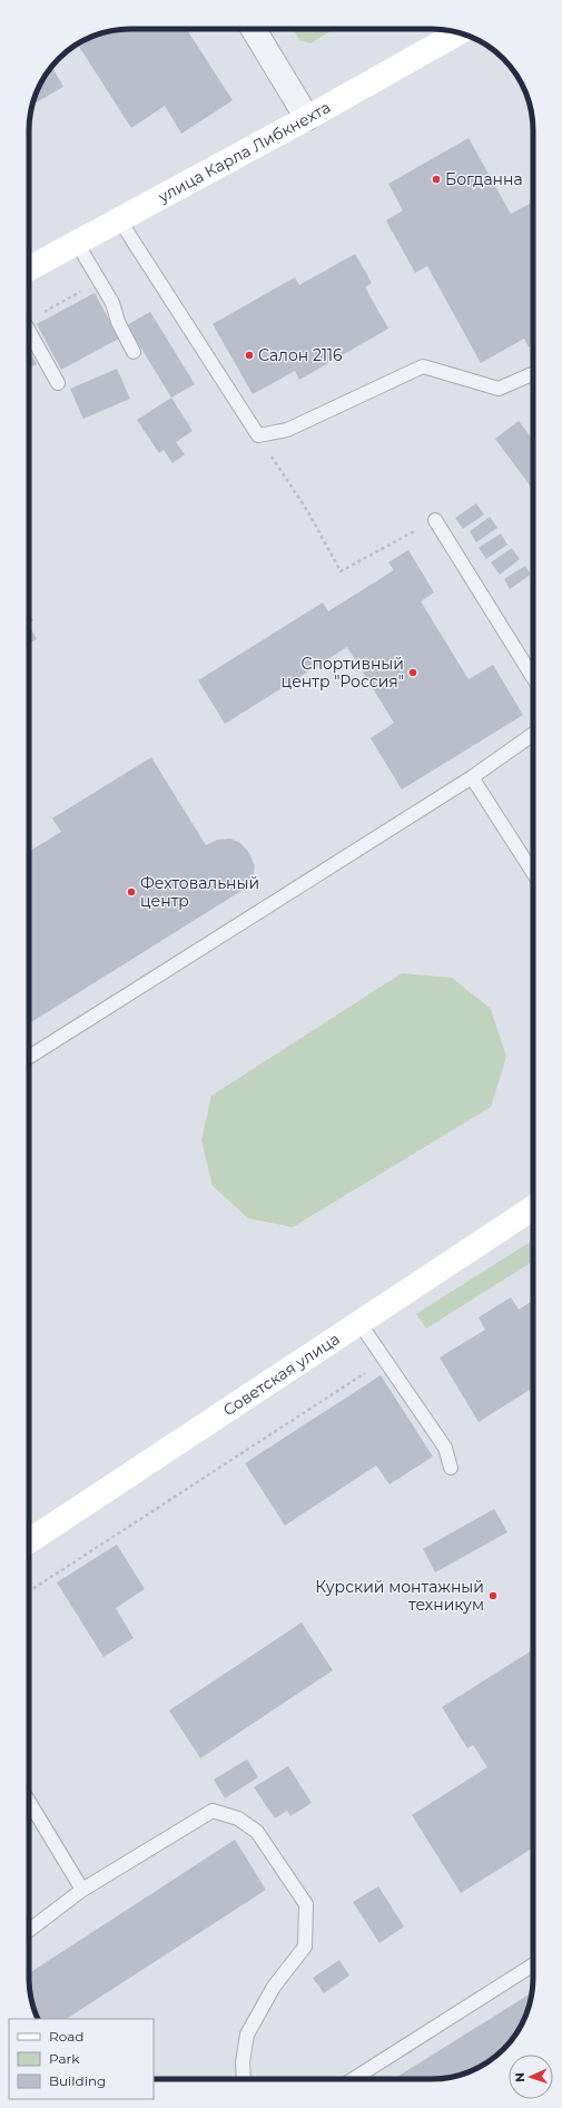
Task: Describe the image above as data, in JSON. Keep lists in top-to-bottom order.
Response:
{
  "streets": {
    "street": ["улица Карла Либкнехта", "Советская улица"]
  },
  "places": [
    "Богданна",
    "Салон 2116",
    "Спортивный центр \"Россия\"",
    "Фехтовальный центр",
    "Курский монтажный техникум"
  ],
  "legend": ["Road", "Park", "Building"],
  "north": "left"
}
